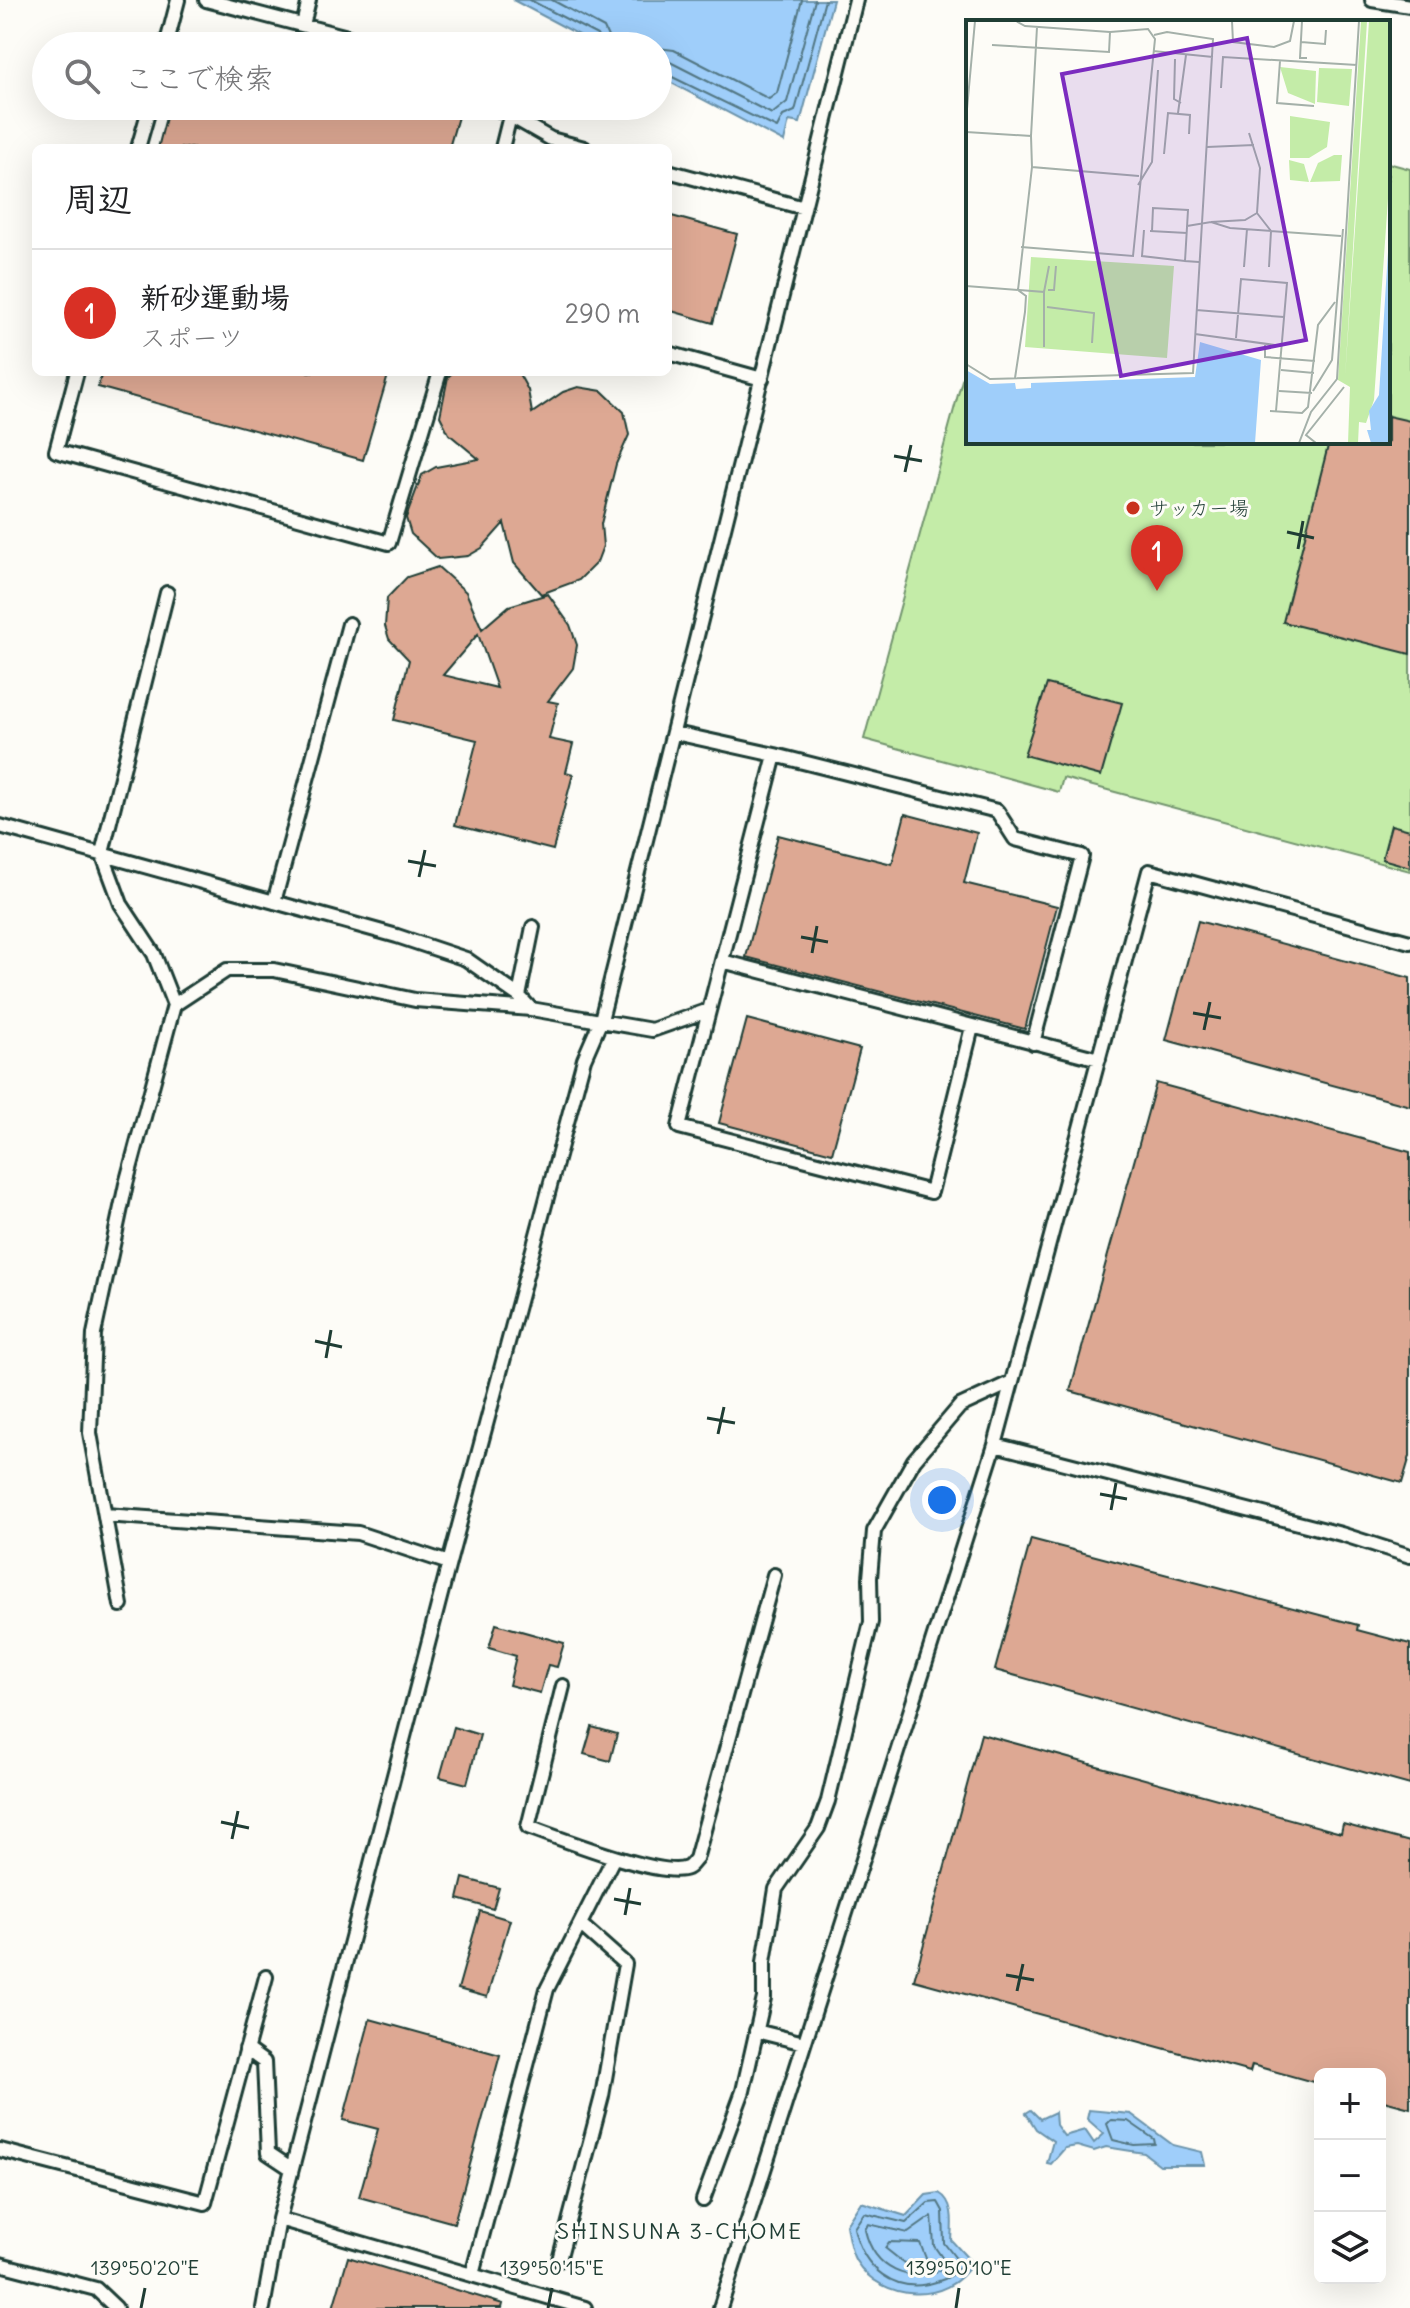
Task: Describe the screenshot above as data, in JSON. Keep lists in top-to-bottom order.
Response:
{
  "districts": ["SHINSUNA 3-CHOME"],
  "places": ["サッカー場"],
  "page": {
    "search": "ここで検索",
    "heading": "周辺",
    "list": [
      {
        "mark": "1",
        "name": "新砂運動場",
        "note": "スポーツ",
        "value": "290 m"
      }
    ],
    "pins": "1",
    "map_buttons": ["+", "−"]
  },
  "coordinates": ["139°50'20\"E", "139°50'15\"E", "139°50'10\"E"]
}
